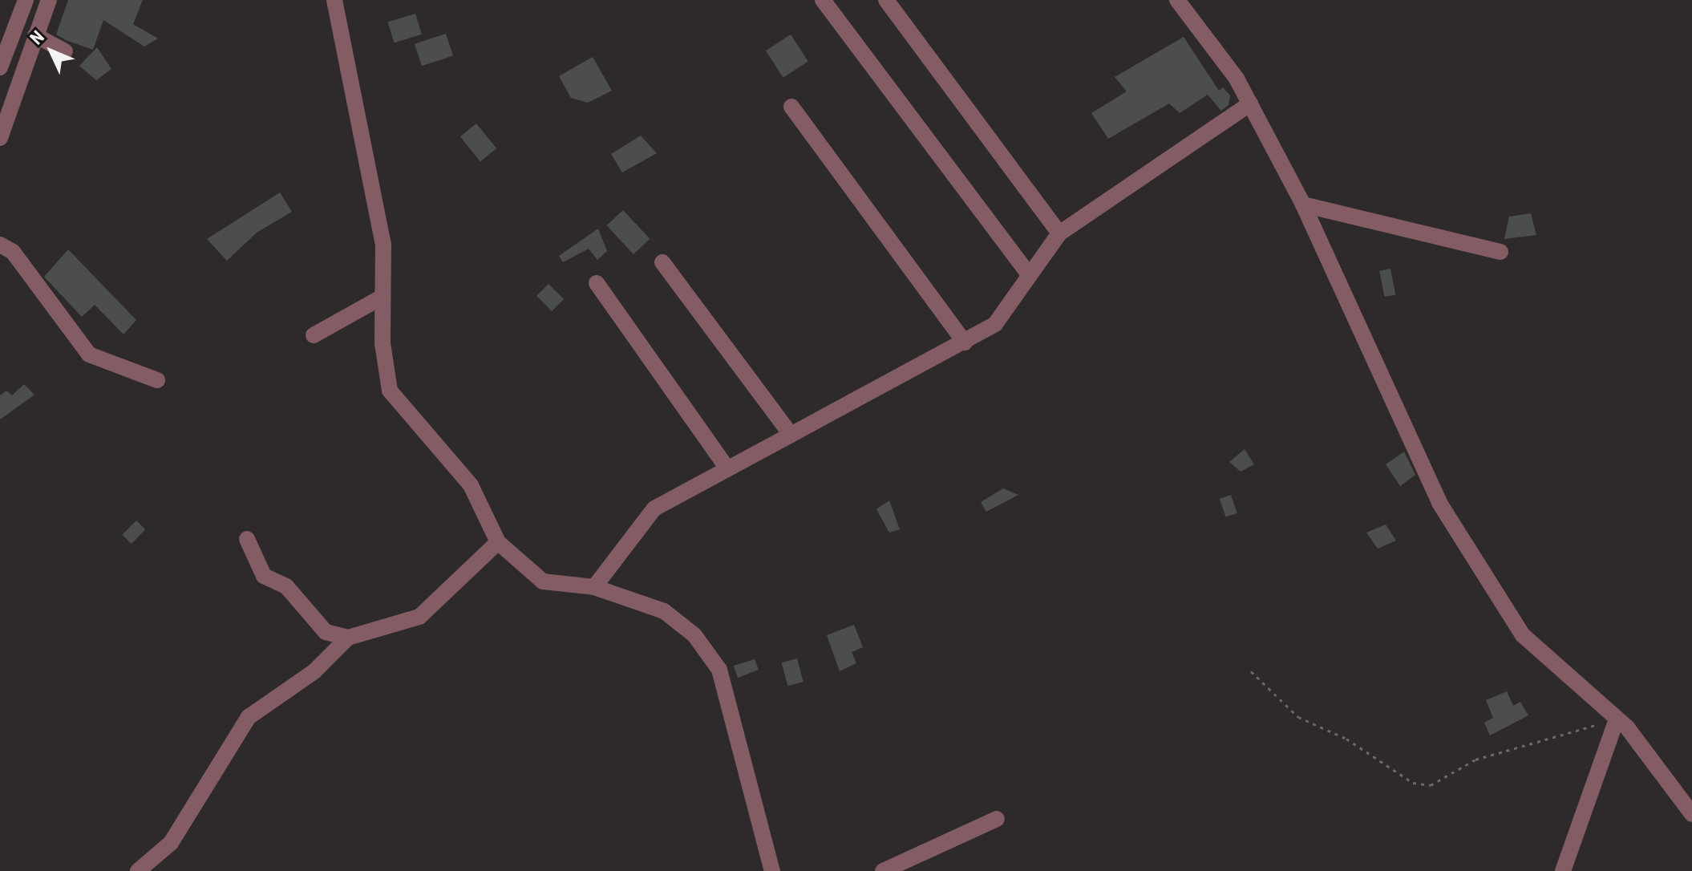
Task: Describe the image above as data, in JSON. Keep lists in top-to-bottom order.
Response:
{
  "north": "top left"
}
